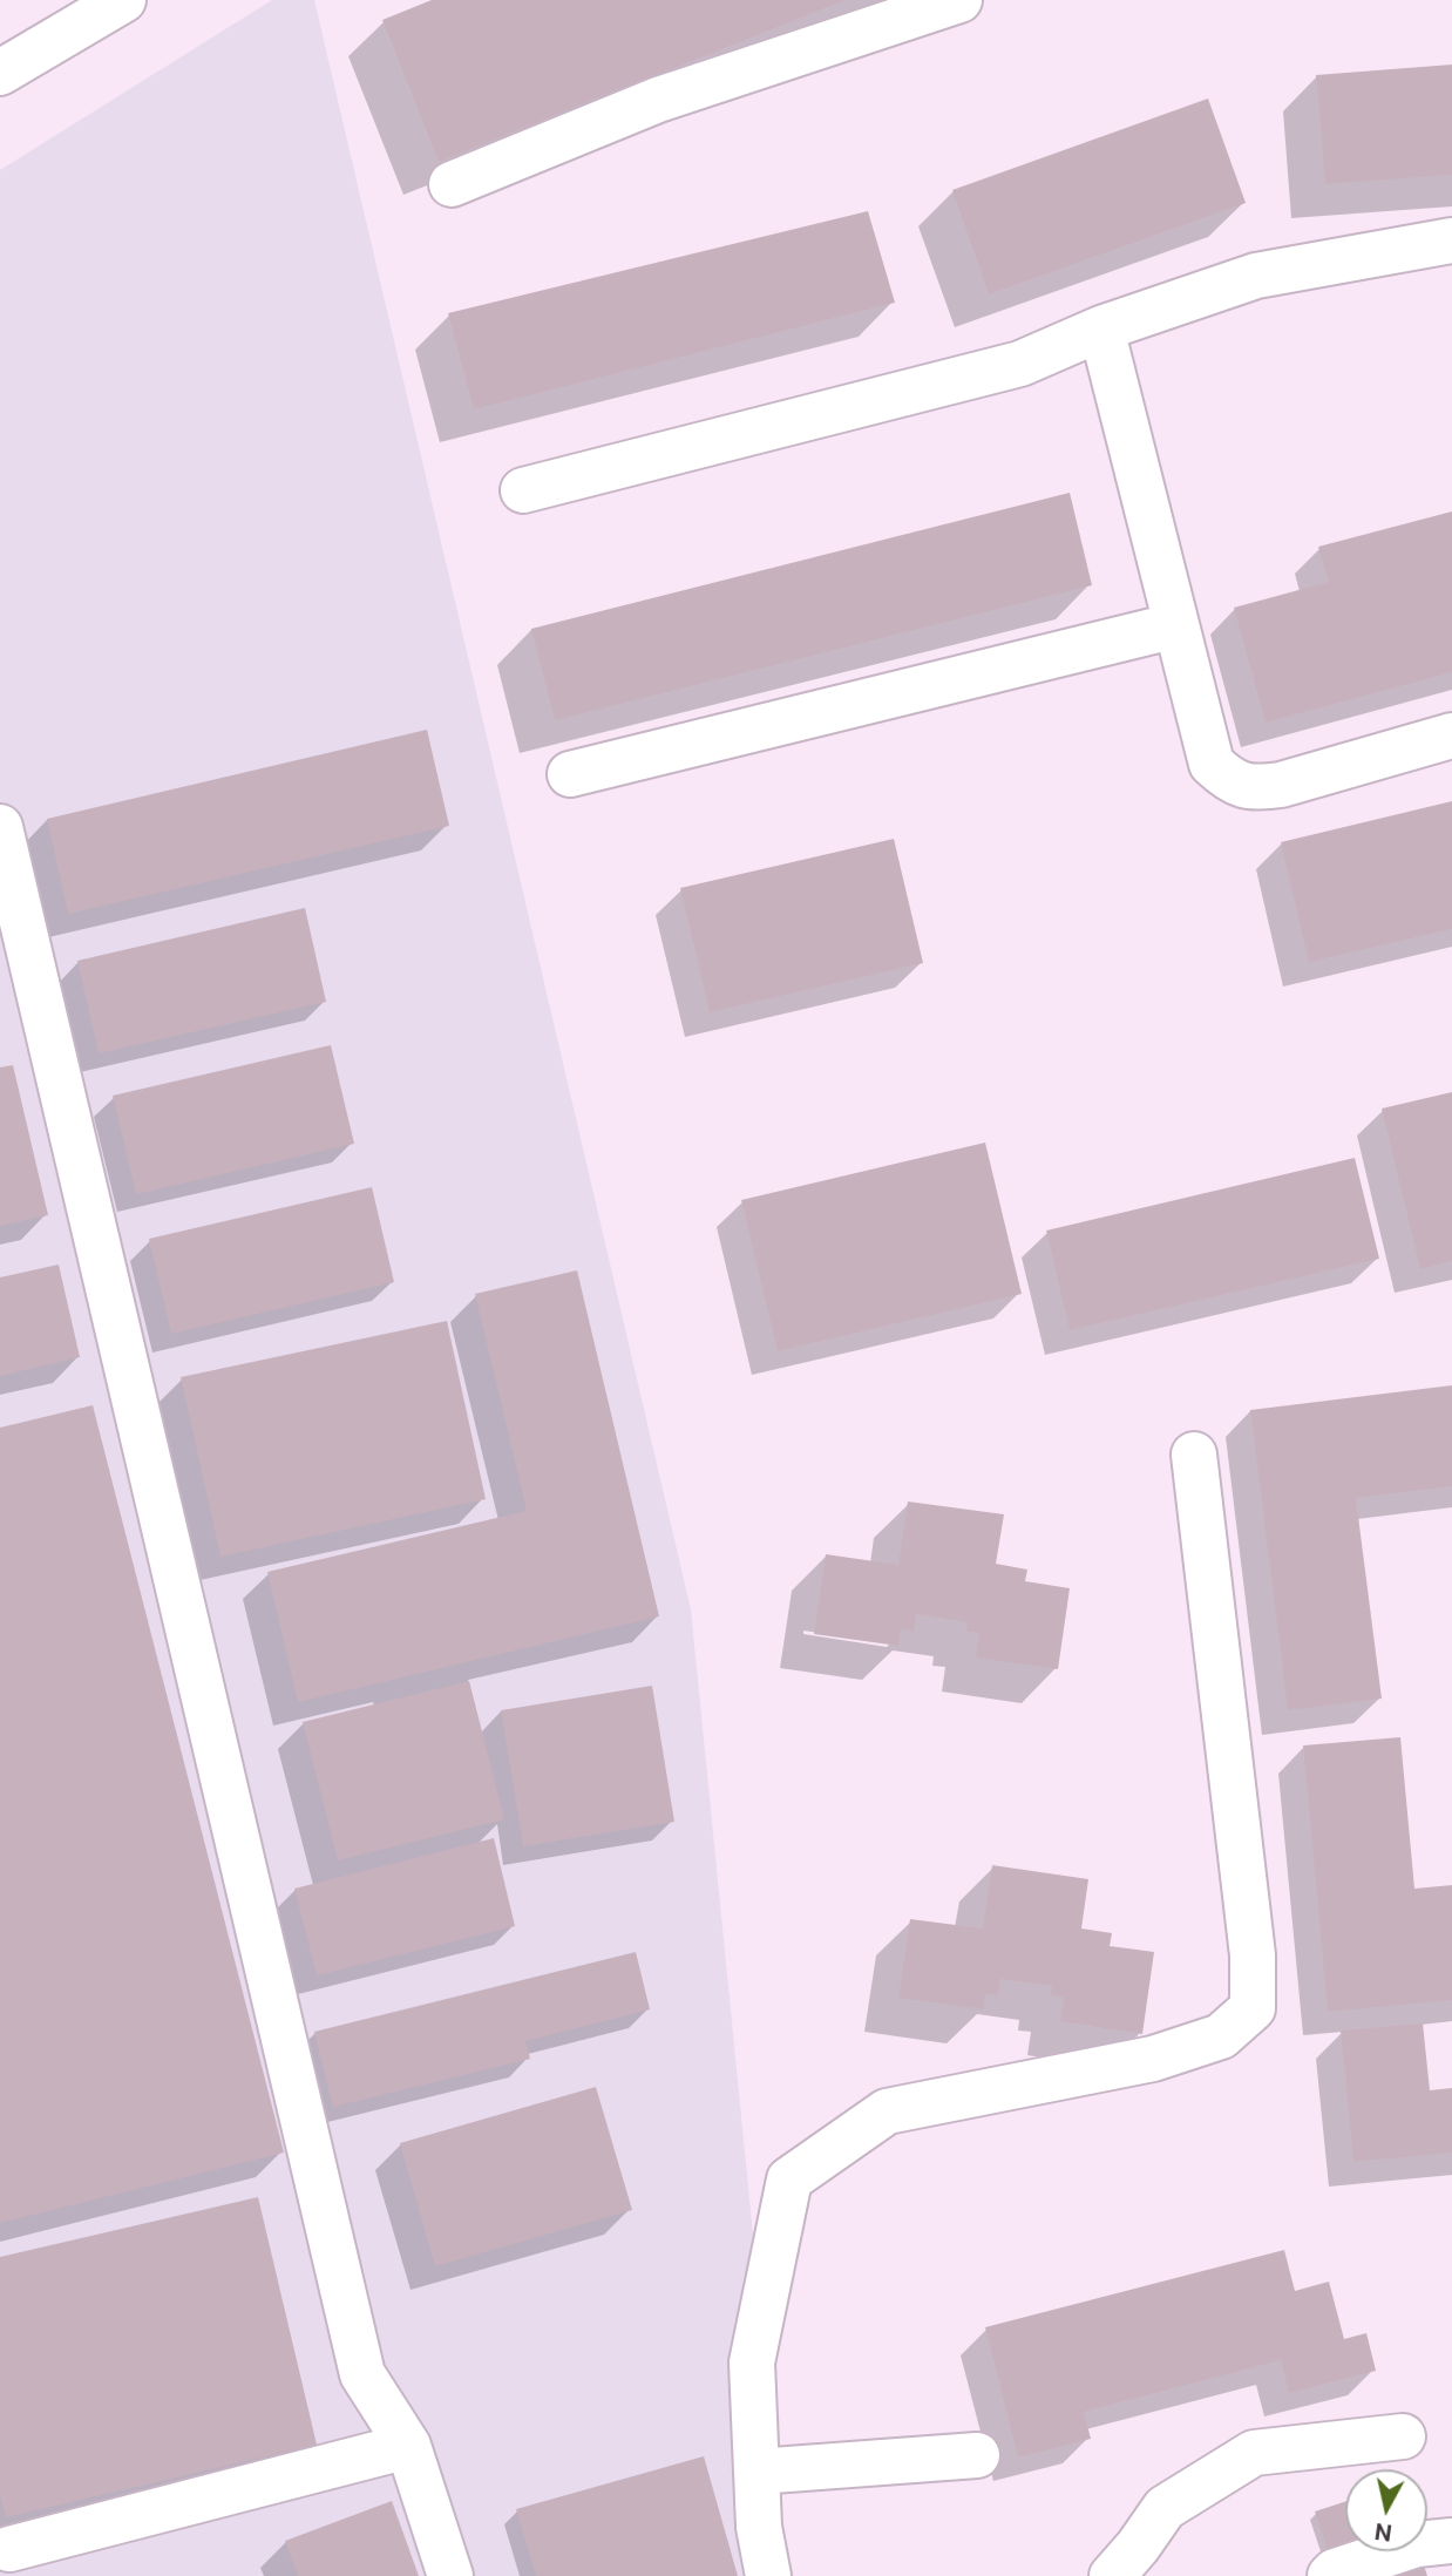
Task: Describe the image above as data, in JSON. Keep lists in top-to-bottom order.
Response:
{
  "north": "bottom"
}
